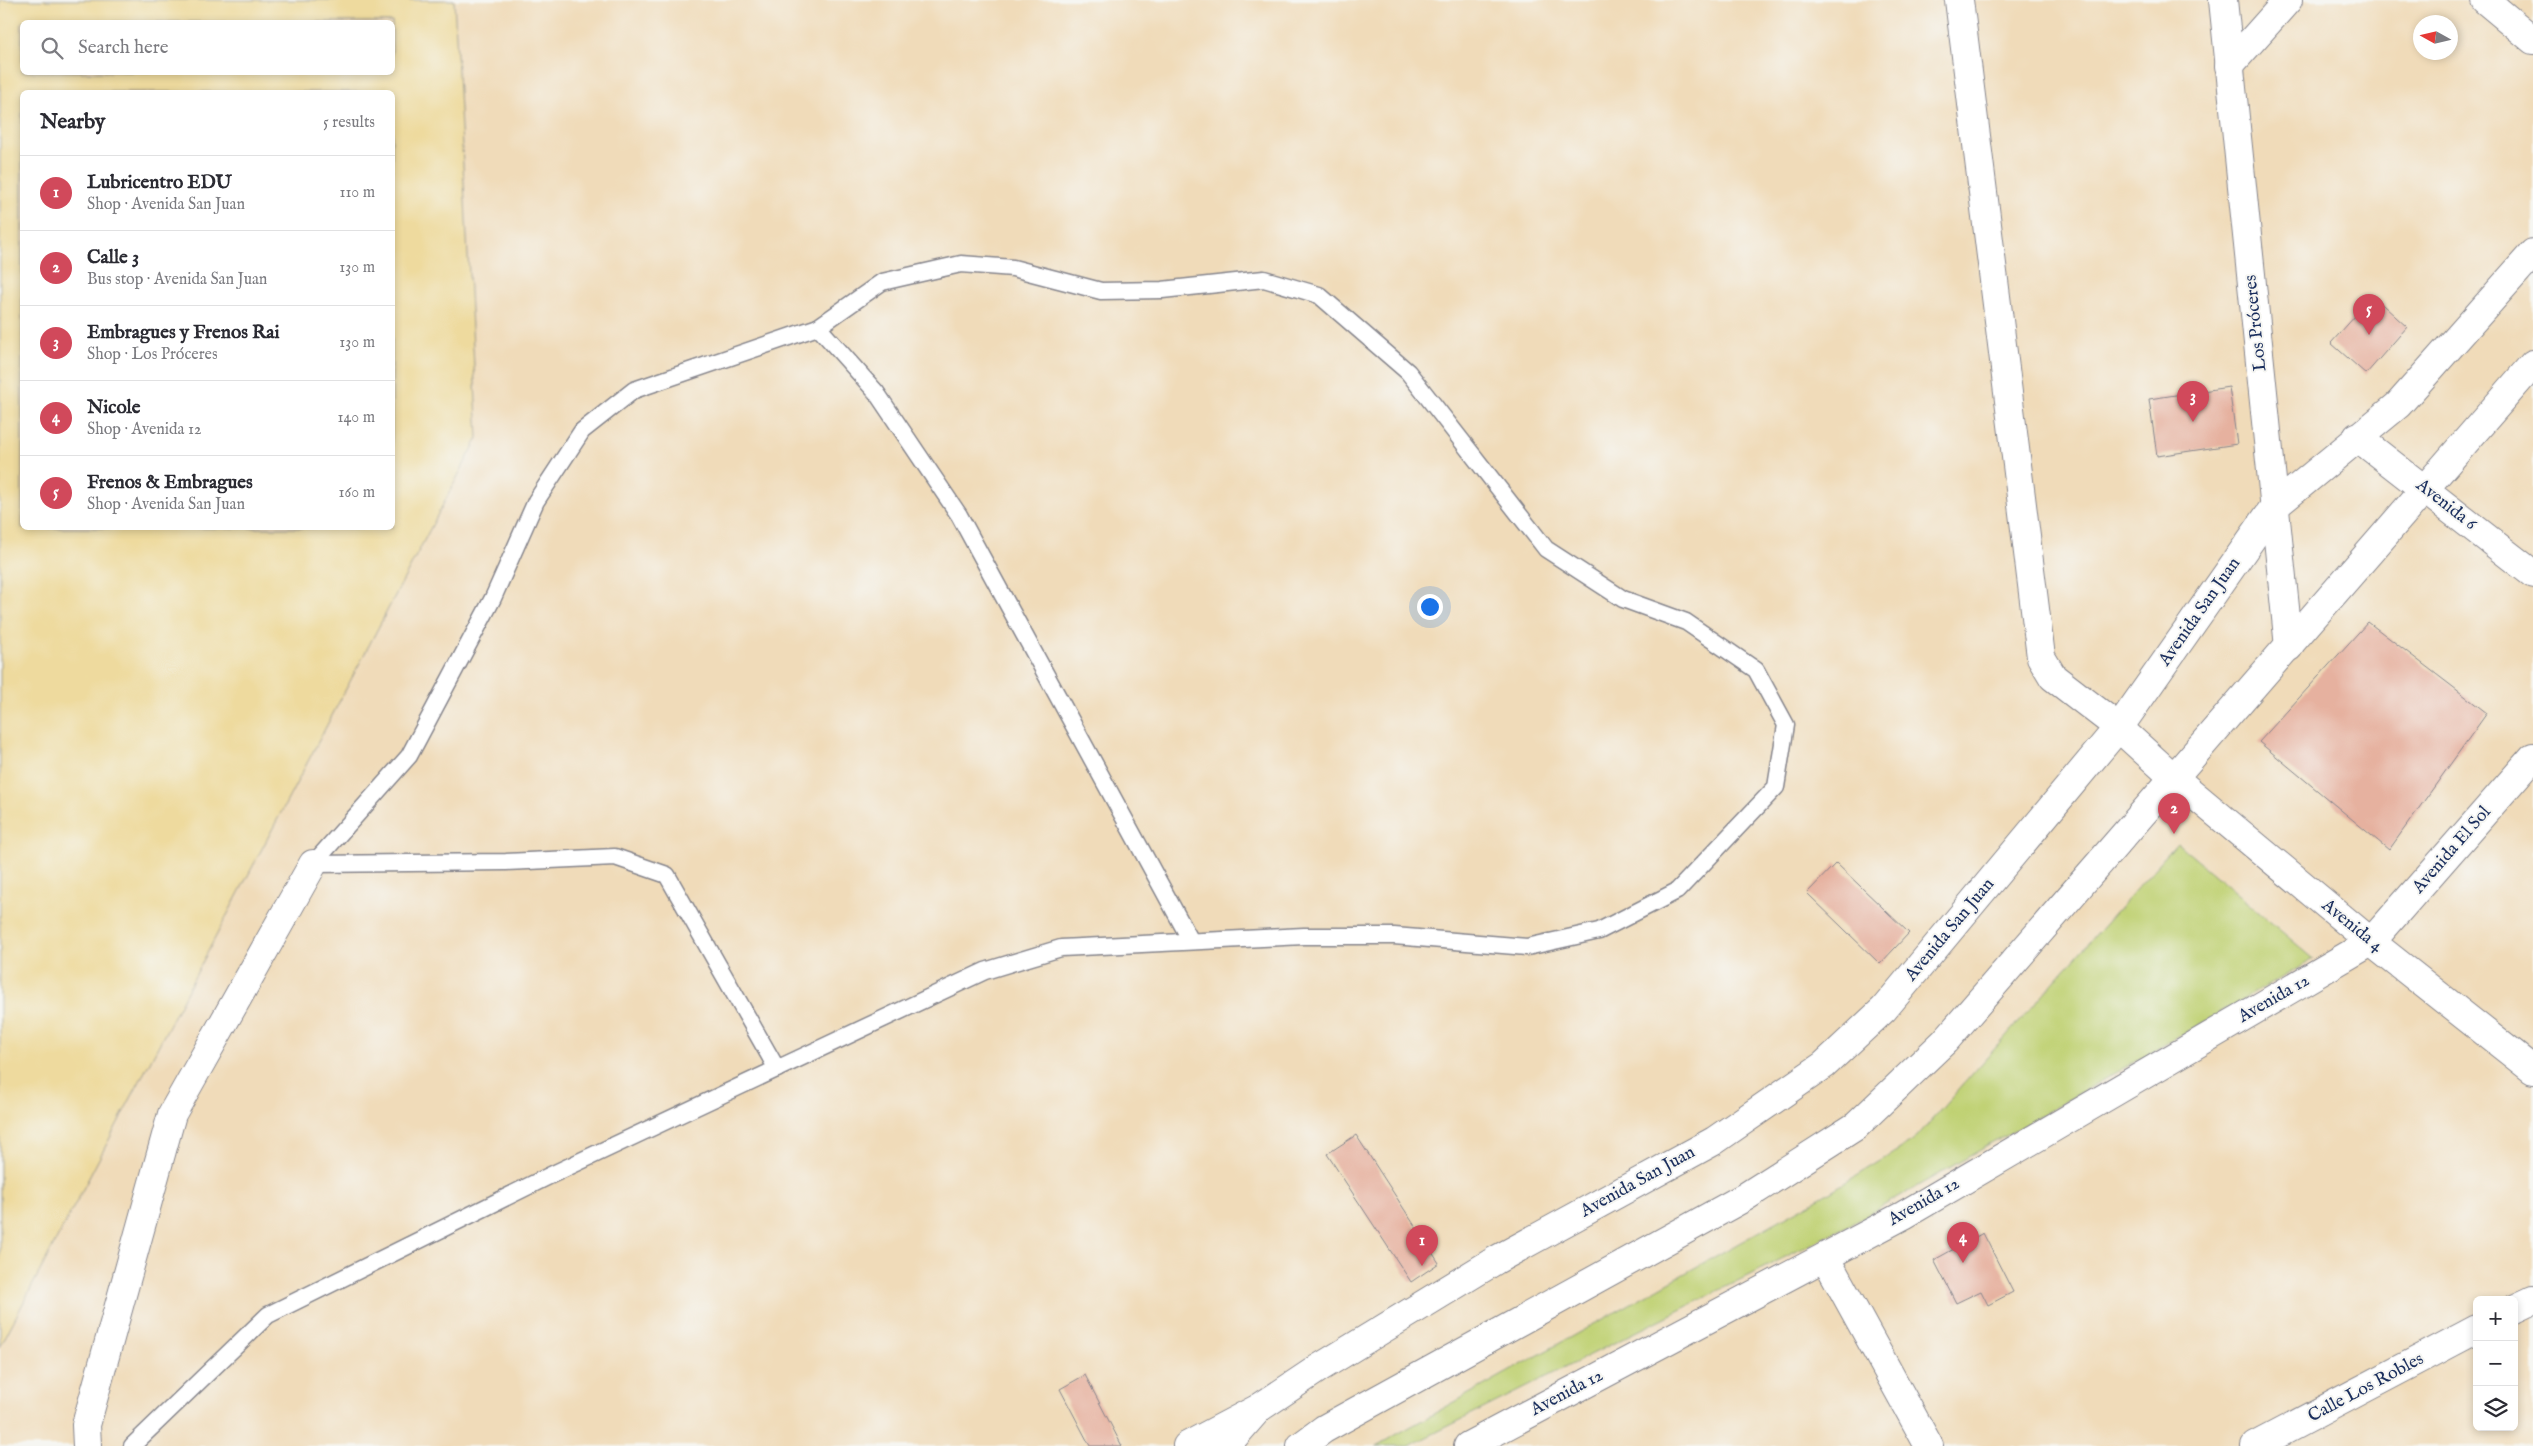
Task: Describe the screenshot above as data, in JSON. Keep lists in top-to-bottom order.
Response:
{
  "streets": {
    "street": [
      "Los Próceres",
      "Avenida 6",
      "Avenida San Juan",
      "Avenida El Sol",
      "Avenida 4",
      "Avenida 12",
      "Calle Los Robles"
    ]
  },
  "crossings": [
    ["Los Próceres", "Avenida San Juan"],
    ["Avenida 6", "Avenida San Juan"],
    ["Avenida San Juan", "Avenida 4"],
    ["Avenida El Sol", "Avenida 4"],
    ["Avenida El Sol", "Avenida 12"],
    ["Avenida 4", "Avenida 12"]
  ],
  "north": "left",
  "page": {
    "search": "Search here",
    "heading": ["Nearby", "5 results"],
    "list": [
      {
        "mark": "1",
        "name": "Lubricentro EDU",
        "note": "Shop · Avenida San Juan",
        "value": "110 m"
      },
      {
        "mark": "2",
        "name": "Calle 3",
        "note": "Bus stop · Avenida San Juan",
        "value": "130 m"
      },
      {
        "mark": "3",
        "name": "Embragues y Frenos Rai",
        "note": "Shop · Los Próceres",
        "value": "130 m"
      },
      {
        "mark": "4",
        "name": "Nicole",
        "note": "Shop · Avenida 12",
        "value": "140 m"
      },
      {
        "mark": "5",
        "name": "Frenos & Embragues",
        "note": "Shop · Avenida San Juan",
        "value": "160 m"
      }
    ],
    "pins": [
      "5",
      "3",
      "2",
      "4",
      "1"
    ],
    "map_buttons": ["+", "−"]
  }
}
